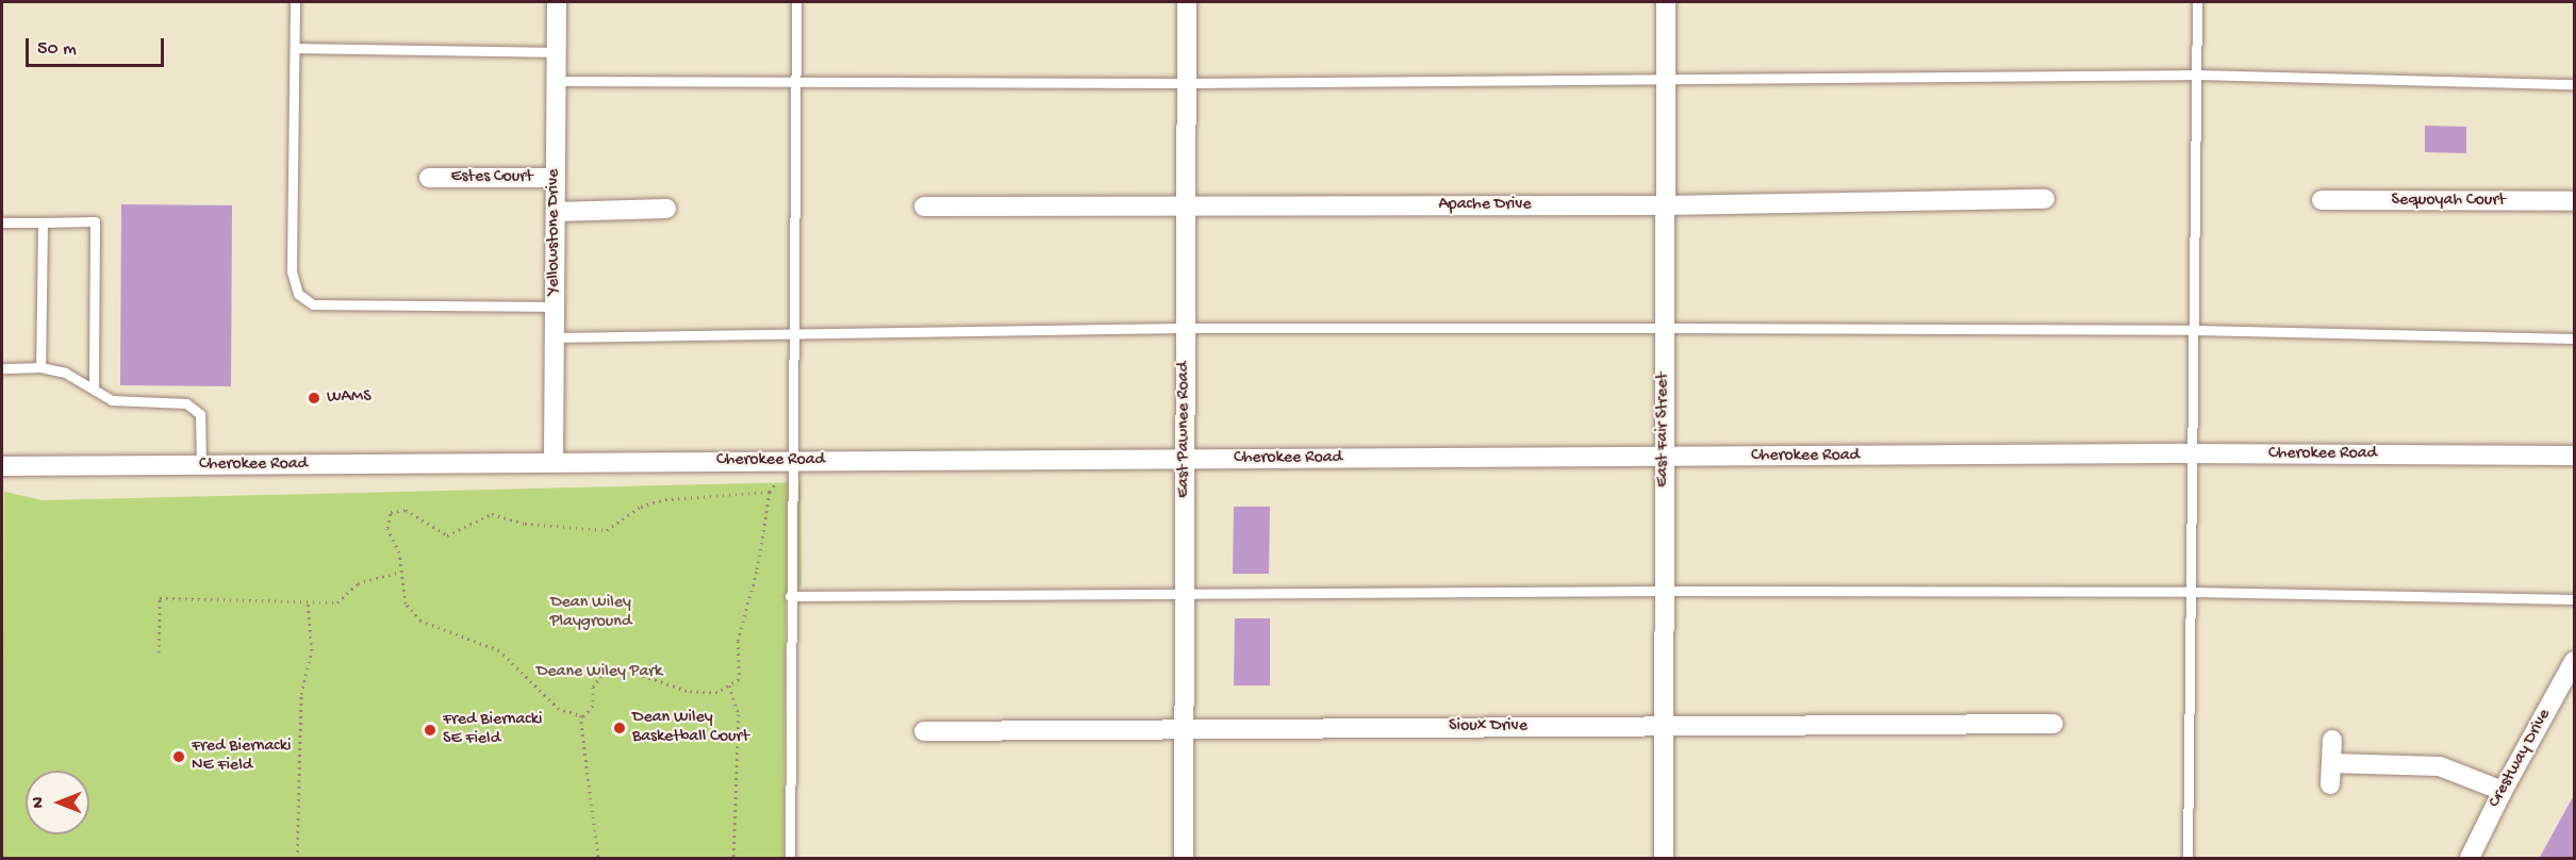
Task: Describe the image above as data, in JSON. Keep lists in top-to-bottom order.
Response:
{
  "streets": {
    "street": [
      "Estes Court",
      "Sequoyah Court",
      "Apache Drive",
      "Yellowstone Drive",
      "East Pawnee Road",
      "East Fair Street",
      "Cherokee Road",
      "Sioux Drive",
      "Crestway Drive"
    ]
  },
  "crossings": [
    ["Estes Court", "Yellowstone Drive"],
    ["Apache Drive", "East Pawnee Road"],
    ["Apache Drive", "East Fair Street"],
    ["Yellowstone Drive", "Cherokee Road"],
    ["East Pawnee Road", "Cherokee Road"],
    ["East Pawnee Road", "Sioux Drive"],
    ["East Fair Street", "Cherokee Road"],
    ["East Fair Street", "Sioux Drive"]
  ],
  "parks": ["Dean Wiley Playground", "Deane Wiley Park"],
  "places": [
    "WAMS",
    "Dean Wiley Basketball Court",
    "Fred Biernacki SE Field",
    "Fred Biernacki NE Field"
  ],
  "scale_bar": "50 m",
  "north": "left"
}
